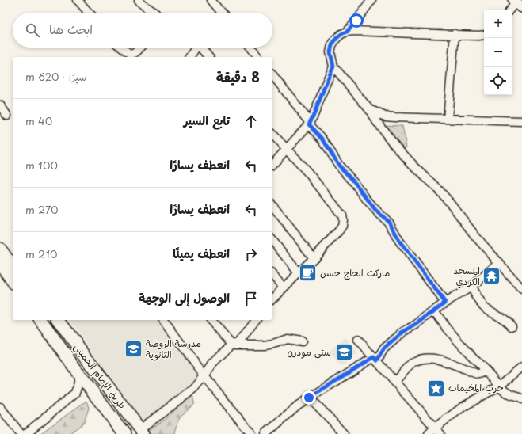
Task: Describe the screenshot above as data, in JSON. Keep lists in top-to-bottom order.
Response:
{
  "streets": {
    "highway": ["طريق الإمام الخميني"]
  },
  "places": {
    "cafe": ["ماركت الحاج حسن"],
    "temple": ["المسجد الكردي"],
    "school or university": ["مدرسة الروضة الثانوية", "ستي مودرن"],
    "place": ["حرب المخيمات"]
  },
  "page": {
    "map_buttons": ["+", "−"],
    "search": "ابحث هنا",
    "heading": ["8 دقيقة", "سيرًا · 620 m"],
    "list": [
      ["تابع السير", "40 m"],
      ["انعطف يسارًا", "100 m"],
      ["انعطف يسارًا", "270 m"],
      ["انعطف يمينًا", "210 m"],
      "الوصول إلى الوجهة"
    ]
  }
}
